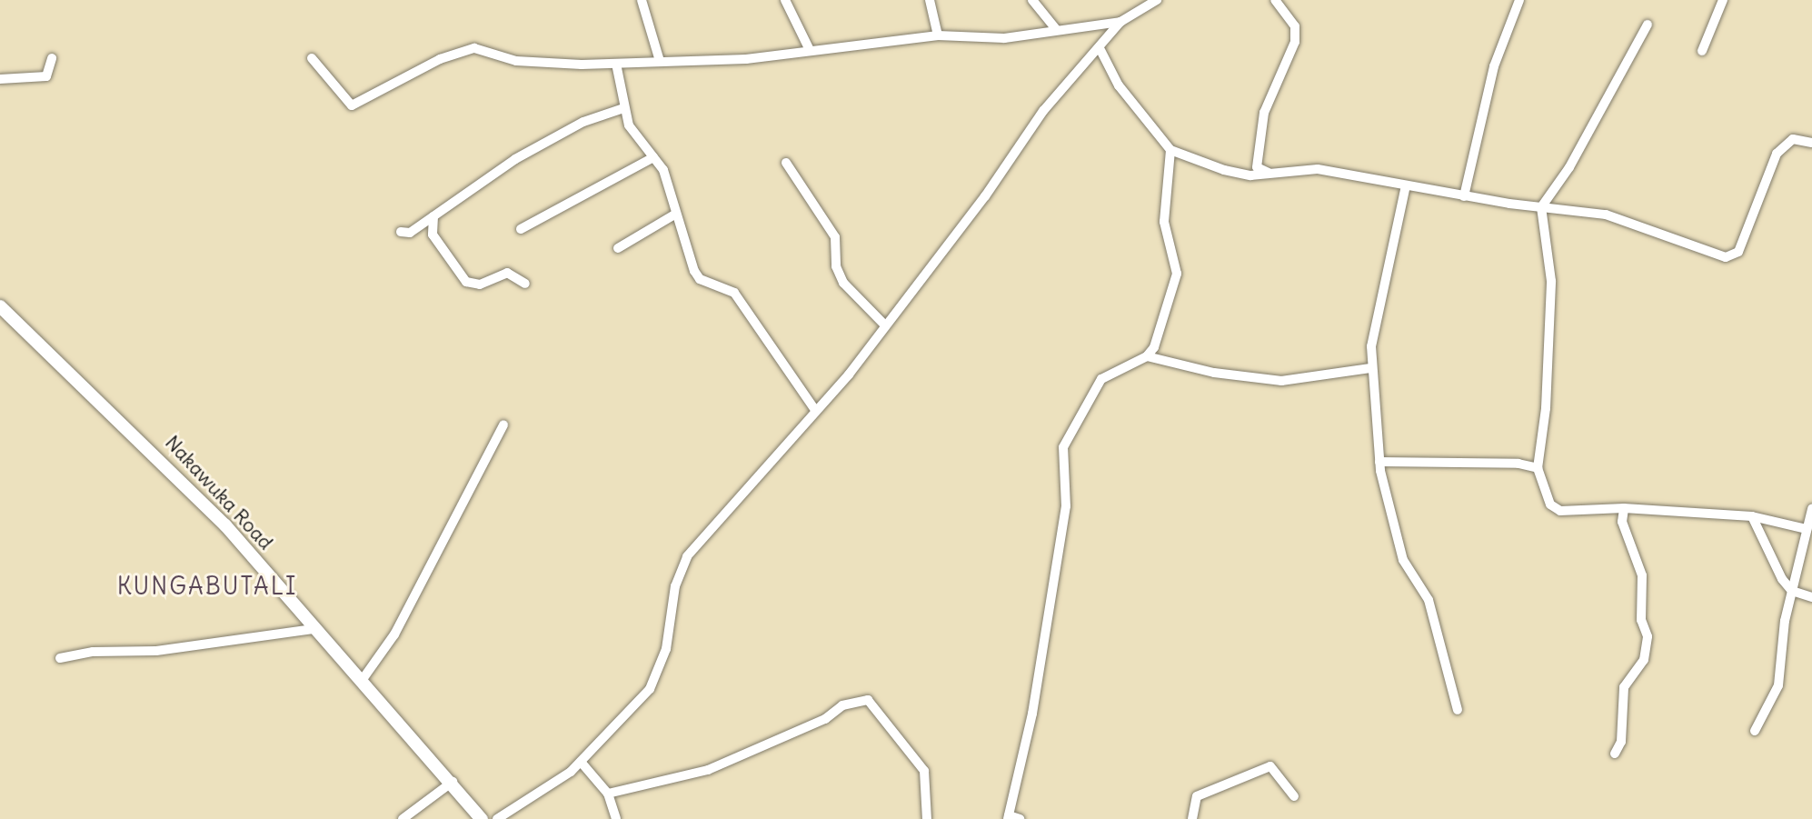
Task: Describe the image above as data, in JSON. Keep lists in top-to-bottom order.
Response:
{
  "streets": {
    "main road": ["Nakawuka Road"]
  },
  "districts": ["KUNGABUTALI"]
}
